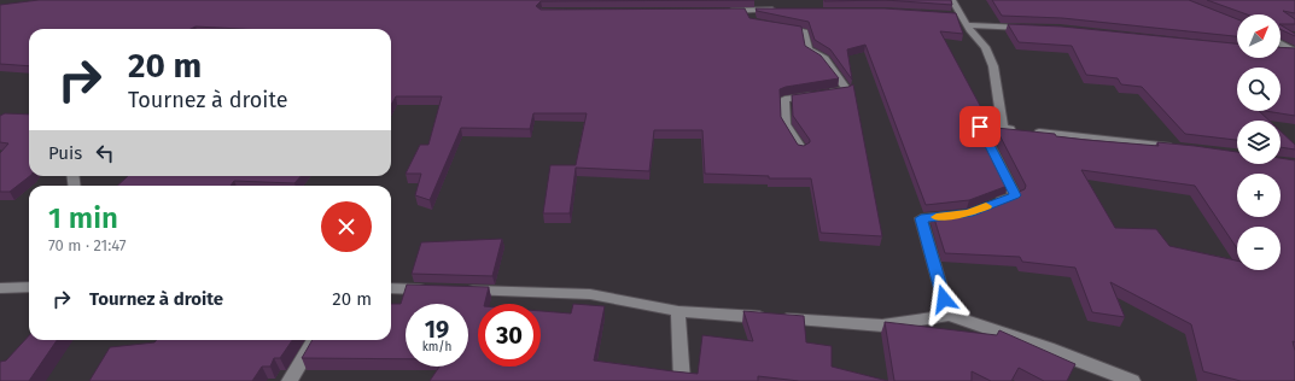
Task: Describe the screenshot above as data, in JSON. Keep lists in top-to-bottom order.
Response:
{
  "north": "top right",
  "page": {
    "map_buttons": ["+", "−"],
    "turn": ["20 m", "Tournez à droite"],
    "then": "Puis",
    "heading": ["1 min", "70 m · 21:47"],
    "list": [
      {
        "name": "Tournez à droite",
        "value": "20 m"
      }
    ],
    "speed": "19 km/h",
    "limit": "30"
  }
}
